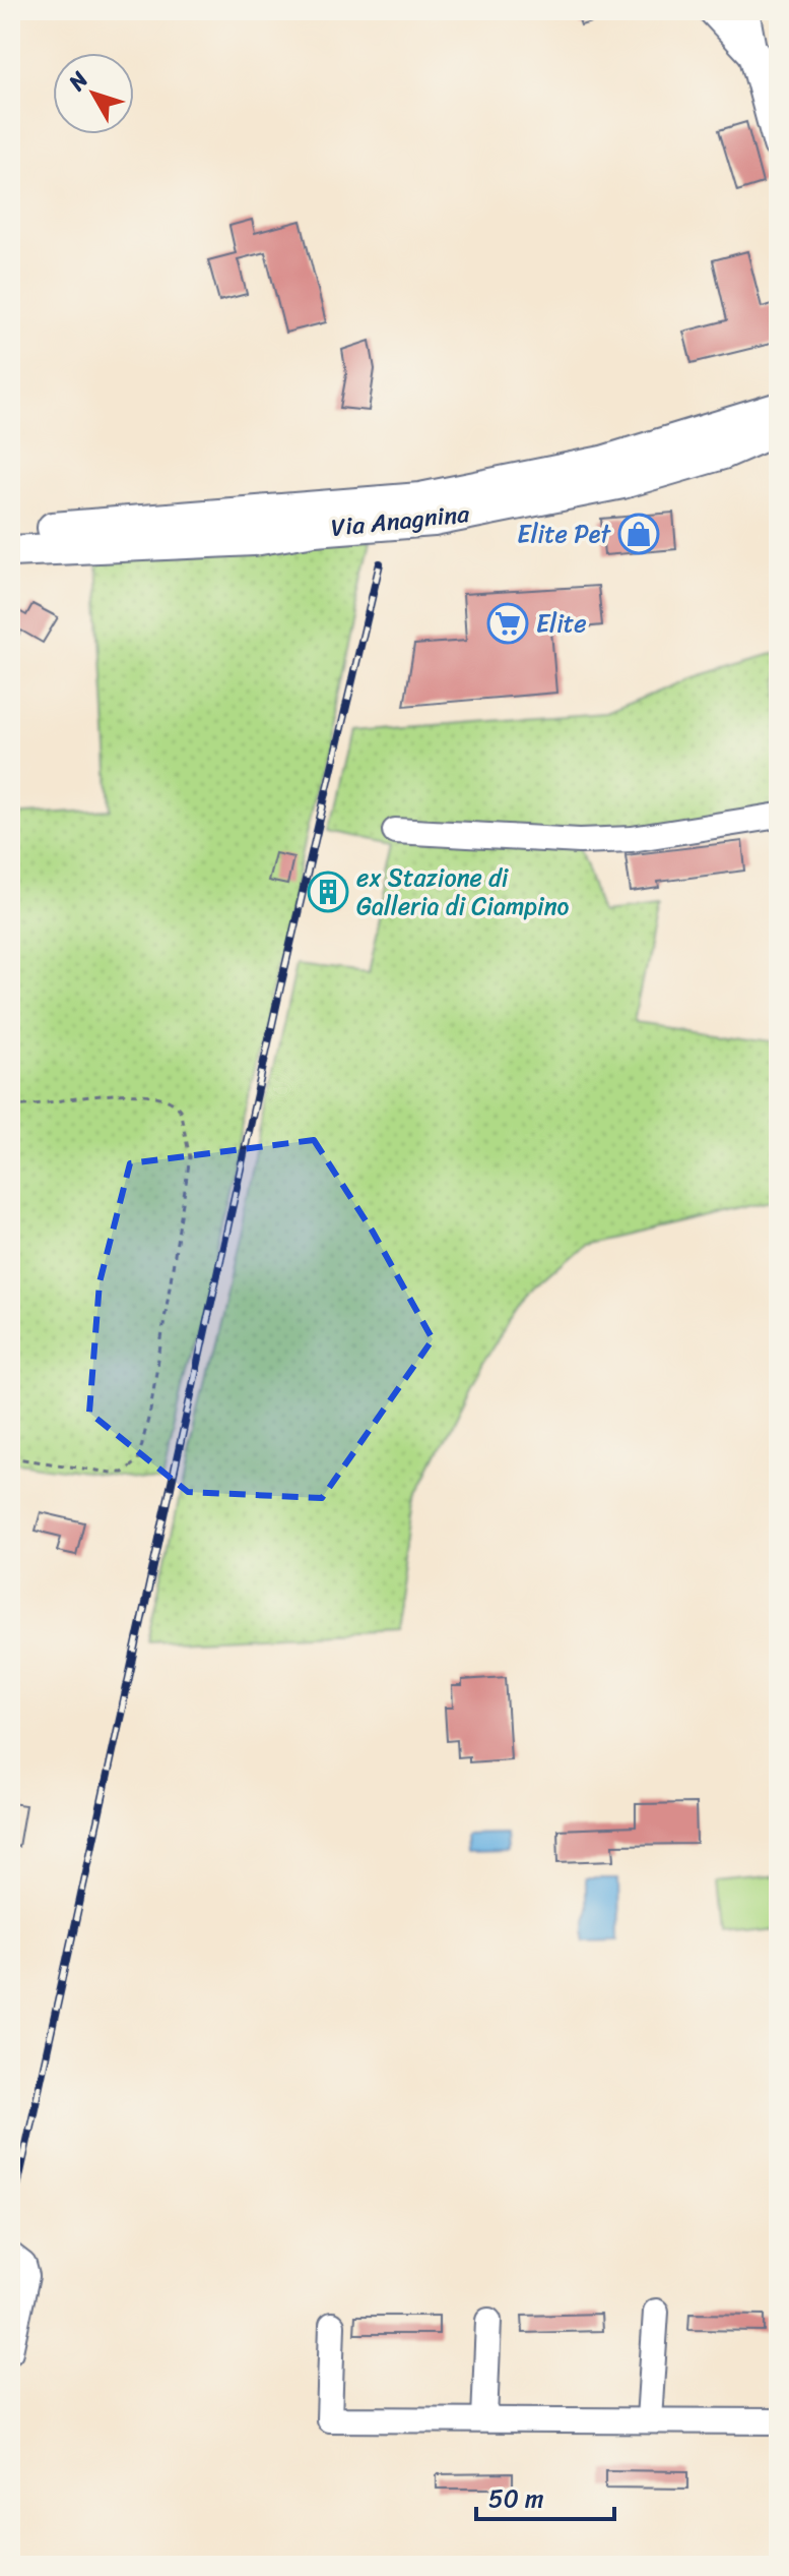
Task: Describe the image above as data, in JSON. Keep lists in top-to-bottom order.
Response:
{
  "streets": {
    "main road": ["Via Anagnina"]
  },
  "places": {
    "shop": ["Elite Pet"],
    "supermarket": ["Elite"],
    "building": ["ex Stazione di Galleria di Ciampino"]
  },
  "scale_bar": "50 m",
  "north": "top left"
}
